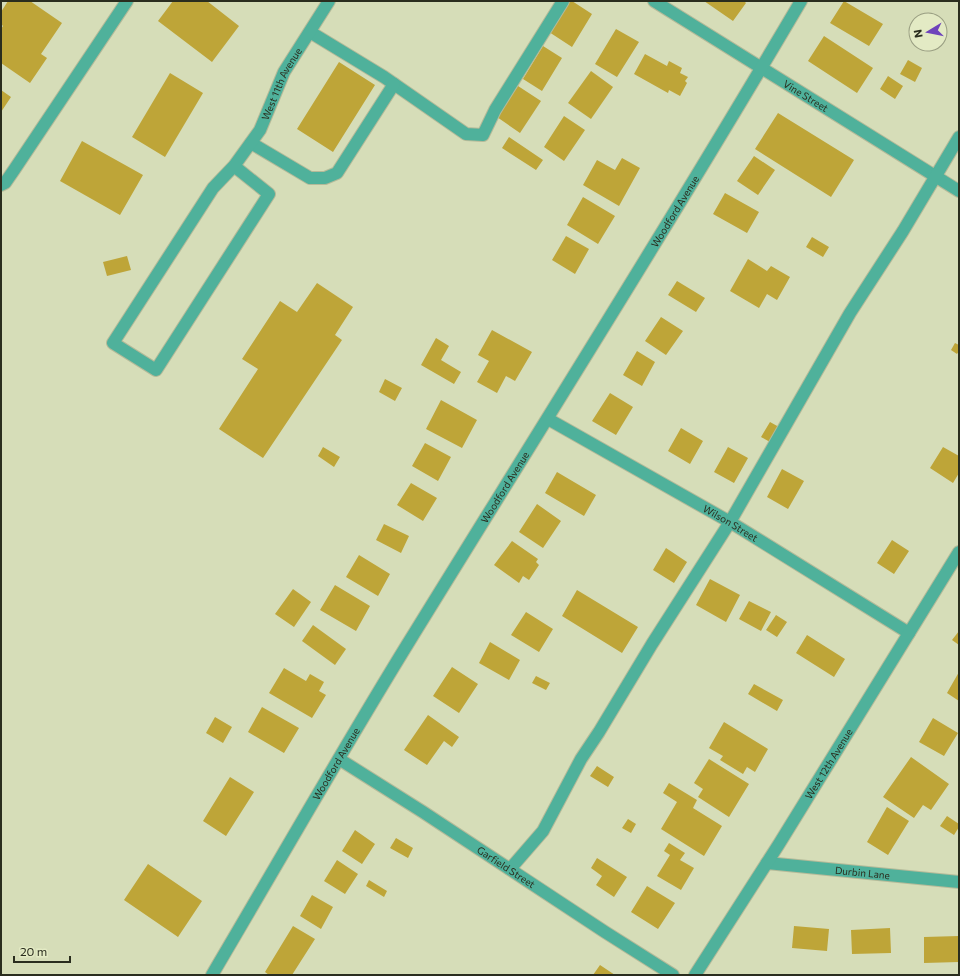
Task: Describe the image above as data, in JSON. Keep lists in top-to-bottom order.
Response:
{
  "streets": {
    "street": [
      "West 11th Avenue",
      "Vine Street",
      "Woodford Avenue",
      "Wilson Street",
      "West 12th Avenue",
      "Garfield Street",
      "Durbin Lane"
    ]
  },
  "crossings": [
    ["Vine Street", "Woodford Avenue"],
    ["Woodford Avenue", "Wilson Street"],
    ["Woodford Avenue", "Garfield Street"],
    ["Wilson Street", "West 12th Avenue"],
    ["West 12th Avenue", "Durbin Lane"]
  ],
  "scale_bar": "20 m",
  "north": "left"
}
